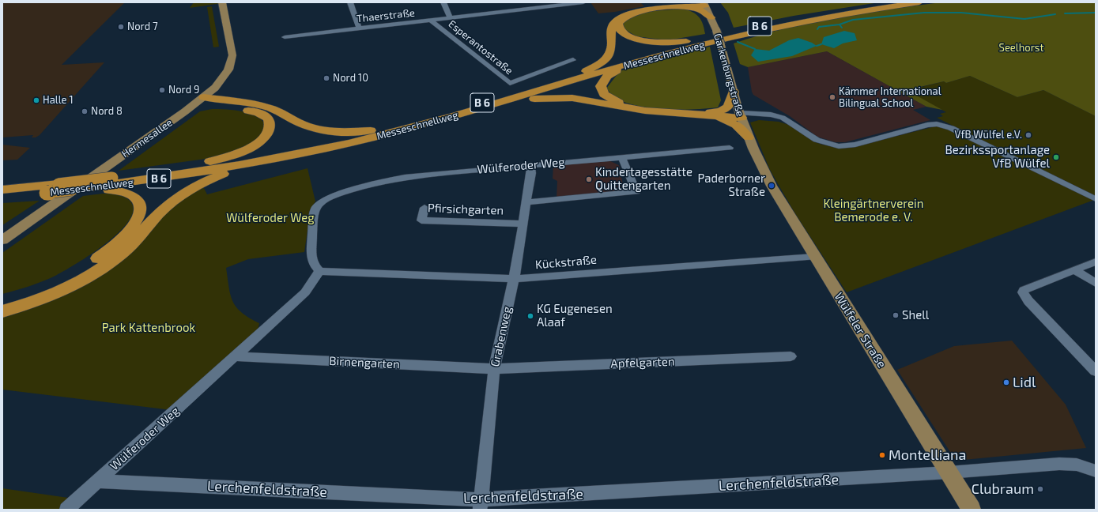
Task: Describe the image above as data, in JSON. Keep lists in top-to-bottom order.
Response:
{
  "streets": {
    "highway": ["B 6", "Messeschnellweg"],
    "main road": ["Garkenburgstraße", "Hermesallee", "Wülfeler Straße"],
    "street": [
      "Thaerstraße",
      "Esperantostraße",
      "Wülferoder Weg",
      "Pfirsichgarten",
      "Kückstraße",
      "Grabenweg",
      "Birnengarten",
      "Apfelgarten",
      "Lerchenfeldstraße"
    ]
  },
  "crossings": [
    ["Thaerstraße", "Esperantostraße"],
    ["Garkenburgstraße", "Wülfeler Straße"],
    ["Wülferoder Weg", "Kückstraße"],
    ["Wülferoder Weg", "Grabenweg"],
    ["Wülferoder Weg", "Birnengarten"],
    ["Wülferoder Weg", "Lerchenfeldstraße"],
    ["Pfirsichgarten", "Grabenweg"],
    ["Kückstraße", "Wülfeler Straße"],
    ["Kückstraße", "Grabenweg"],
    ["Wülfeler Straße", "Lerchenfeldstraße"],
    ["Grabenweg", "Birnengarten"],
    ["Grabenweg", "Apfelgarten"],
    ["Grabenweg", "Lerchenfeldstraße"],
    ["Birnengarten", "Apfelgarten"]
  ],
  "parks": [
    "Seelhorst",
    "Kleingärtnerverein Bemerode e. V.",
    "Wülferoder Weg",
    "Park Kattenbrook"
  ],
  "places": [
    "Nord 7",
    "Nord 10",
    "Nord 9",
    "Kämmer International Bilingual School",
    "Halle 1",
    "Nord 8",
    "VfB Wülfel e.V.",
    "Bezirkssportanlage VfB Wülfel",
    "Kindertagesstätte Quittengarten",
    "Paderborner Straße",
    "Shell",
    "KG Eugenesen Alaaf",
    "Lidl",
    "Montelliana",
    "Clubraum"
  ]
}
